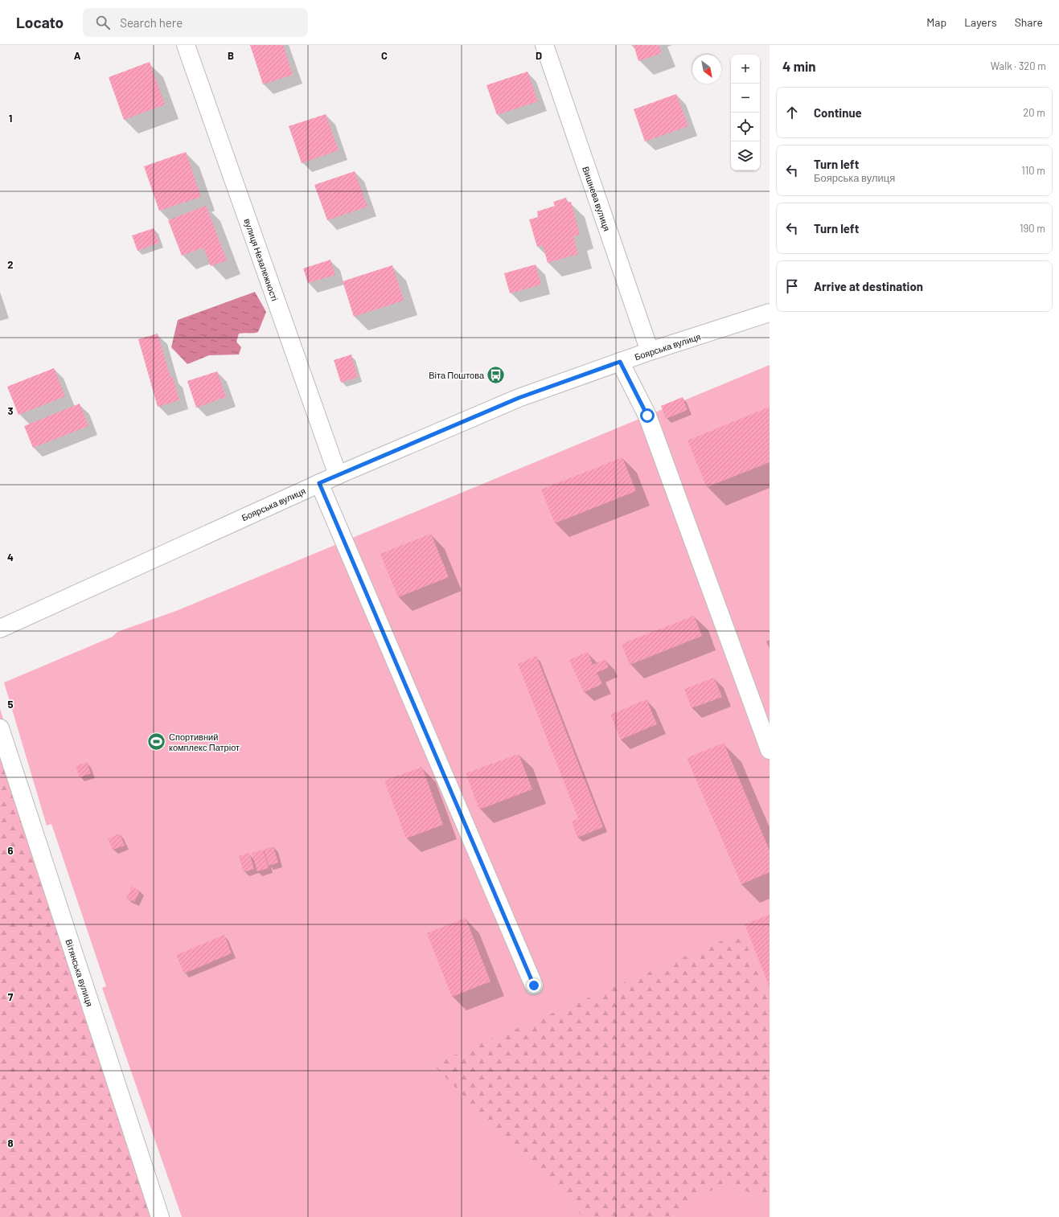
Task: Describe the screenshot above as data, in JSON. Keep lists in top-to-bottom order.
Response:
{
  "streets": {
    "street": [
      "Вишнева вулиця",
      "вулиця Незалежності",
      "Боярська вулиця",
      "Вітянська вулиця"
    ]
  },
  "crossings": [
    ["Вишнева вулиця", "Боярська вулиця"],
    ["вулиця Незалежності", "Боярська вулиця"]
  ],
  "places": {
    "bus stop": ["Віта Поштова"],
    "sports": ["Спортивний комплекс Патріот"]
  },
  "north": "bottom right",
  "page": {
    "header": "Locato",
    "search": "Search here",
    "nav": ["Map", "Layers", "Share"],
    "heading": ["4 min", "Walk · 320 m"],
    "map_buttons": ["+", "−"],
    "list": [
      ["Continue", "20 m"],
      ["Turn left", "Боярська вулиця", "110 m"],
      ["Turn left", "190 m"],
      "Arrive at destination"
    ]
  },
  "grid": {
    "columns": [
      "A",
      "B",
      "C",
      "D"
    ],
    "rows": [
      "1",
      "2",
      "3",
      "4",
      "5",
      "6",
      "7",
      "8"
    ]
  }
}
